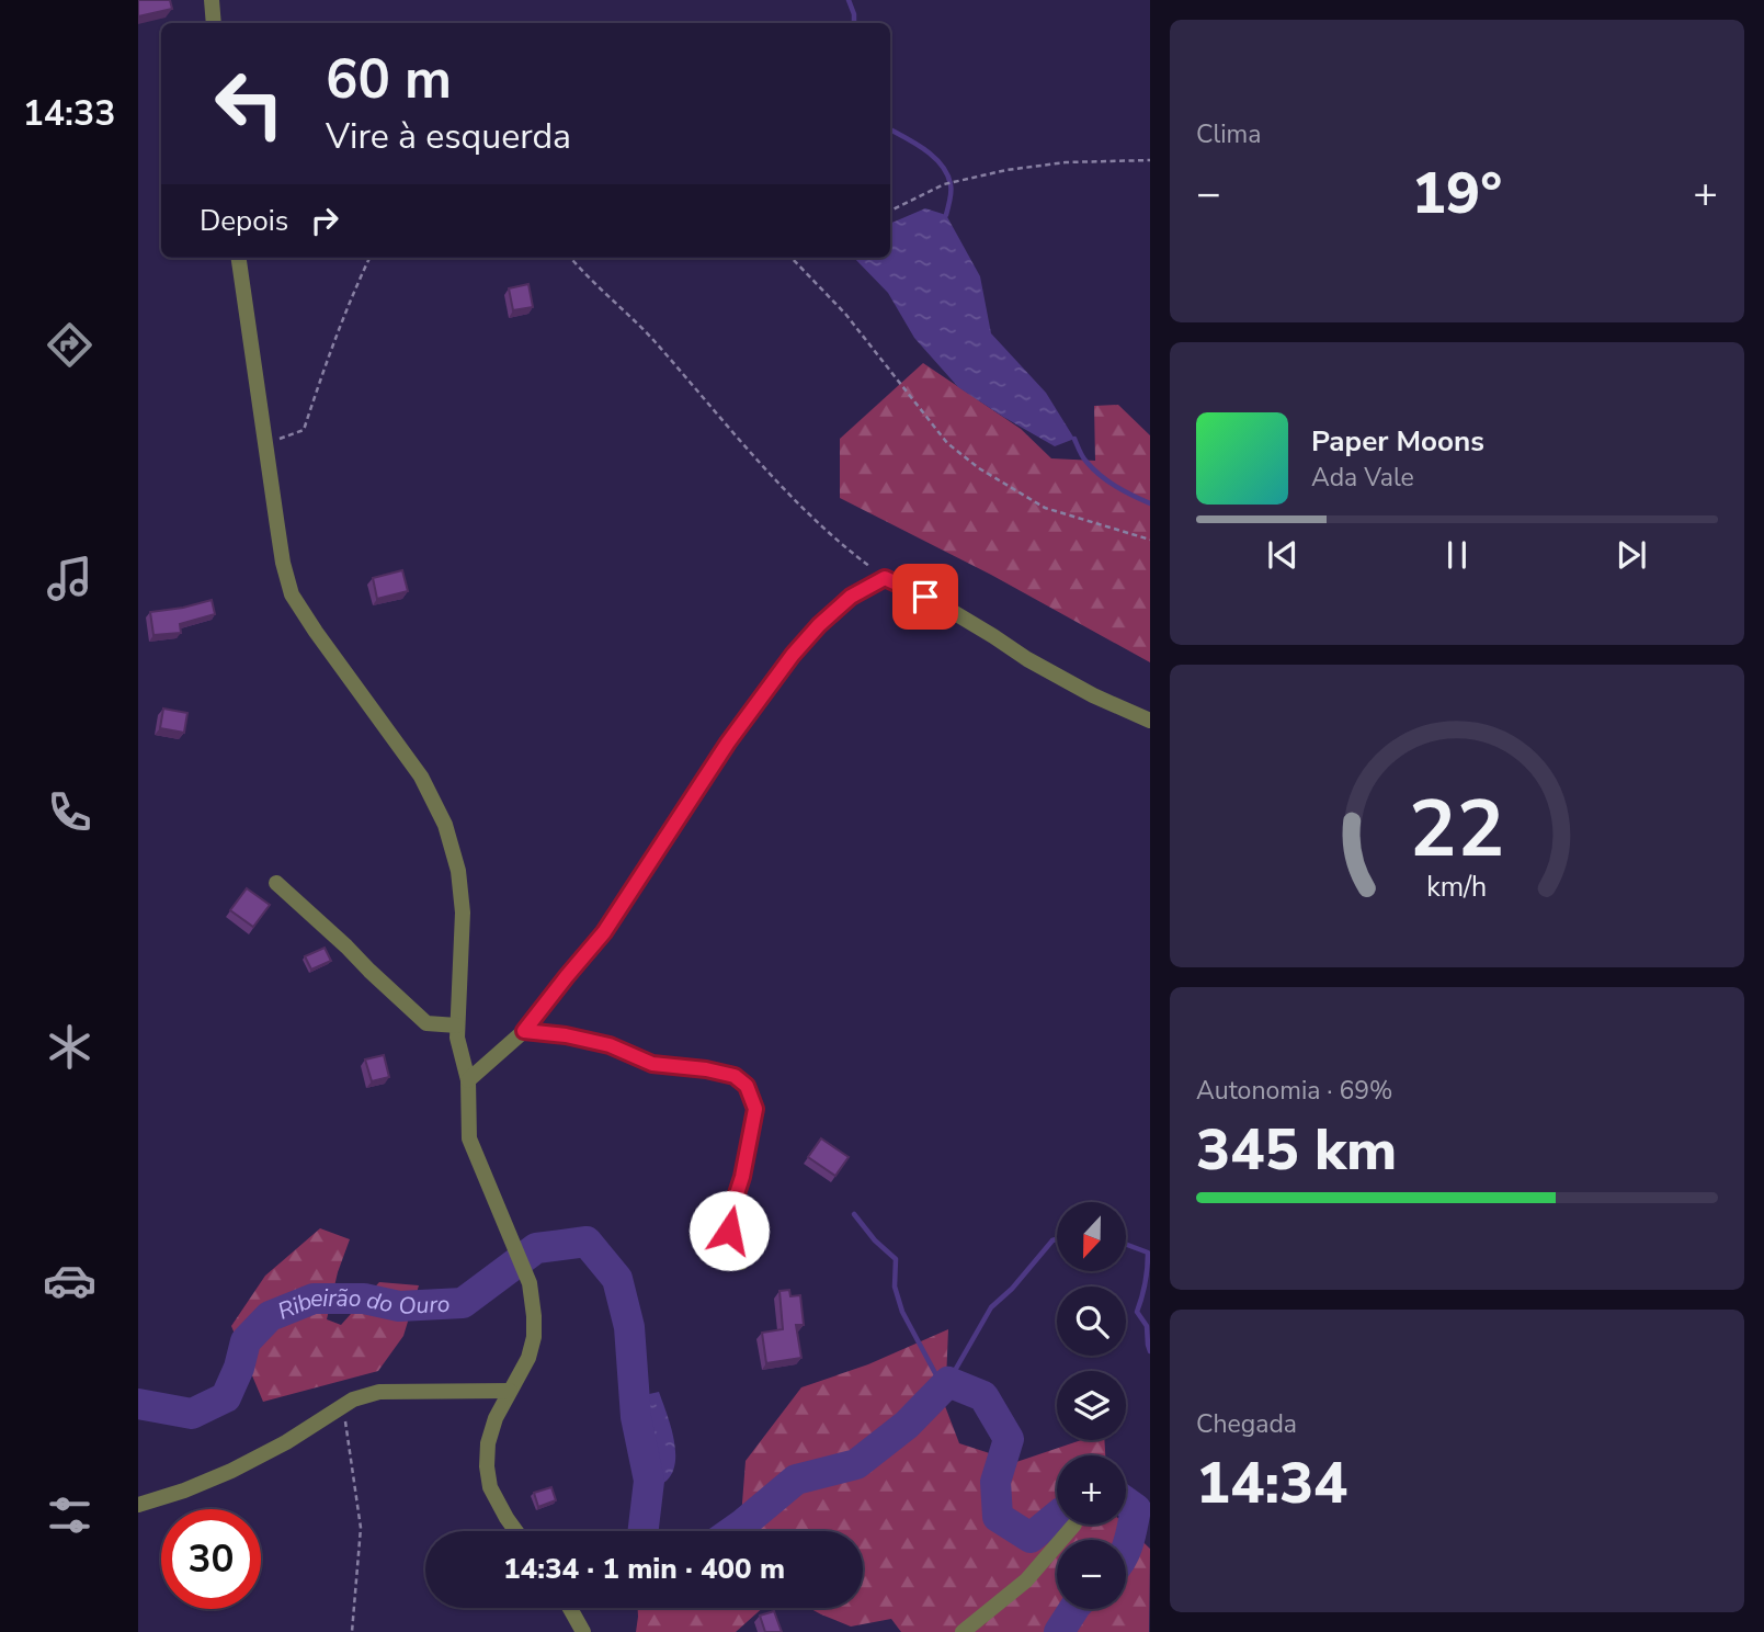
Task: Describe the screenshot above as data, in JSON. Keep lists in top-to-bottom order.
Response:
{
  "water": ["Ribeirão do Ouro"],
  "north": "bottom",
  "page": {
    "tabs": "14:33",
    "tile": [
      "Clima",
      ["Autonomia · 69%", "345 km"],
      ["Chegada", "14:34"]
    ],
    "turn": ["60 m", "Vire à esquerda"],
    "heat": ["−", "19°", "+"],
    "then": "Depois",
    "song": ["Paper Moons", "Ada Vale"],
    "map_buttons": ["+", "−"],
    "limit": "30",
    "trip": "14:34 · 1 min · 400 m",
    "gauge": ["22", "km/h"]
  }
}
